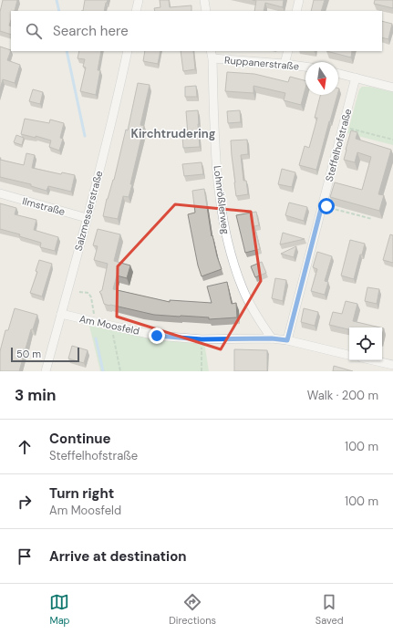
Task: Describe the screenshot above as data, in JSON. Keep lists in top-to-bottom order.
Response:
{
  "streets": {
    "street": [
      "Ruppanerstraße",
      "Steffelhofstraße",
      "Lohnrößlerweg",
      "Ilmstraße",
      "Salzmesserstraße",
      "Am Moosfeld"
    ]
  },
  "crossings": [
    ["Ruppanerstraße", "Lohnrößlerweg"],
    ["Steffelhofstraße", "Am Moosfeld"],
    ["Lohnrößlerweg", "Am Moosfeld"],
    ["Ilmstraße", "Salzmesserstraße"],
    ["Salzmesserstraße", "Am Moosfeld"]
  ],
  "districts": ["Kirchtrudering"],
  "scale_bar": "50 m",
  "north": "bottom",
  "page": {
    "search": "Search here",
    "scale": "50 m",
    "heading": ["3 min", "Walk · 200 m"],
    "list": [
      ["Continue", "Steffelhofstraße", "100 m"],
      ["Turn right", "Am Moosfeld", "100 m"],
      "Arrive at destination"
    ],
    "nav": ["Map", "Directions", "Saved"]
  }
}
